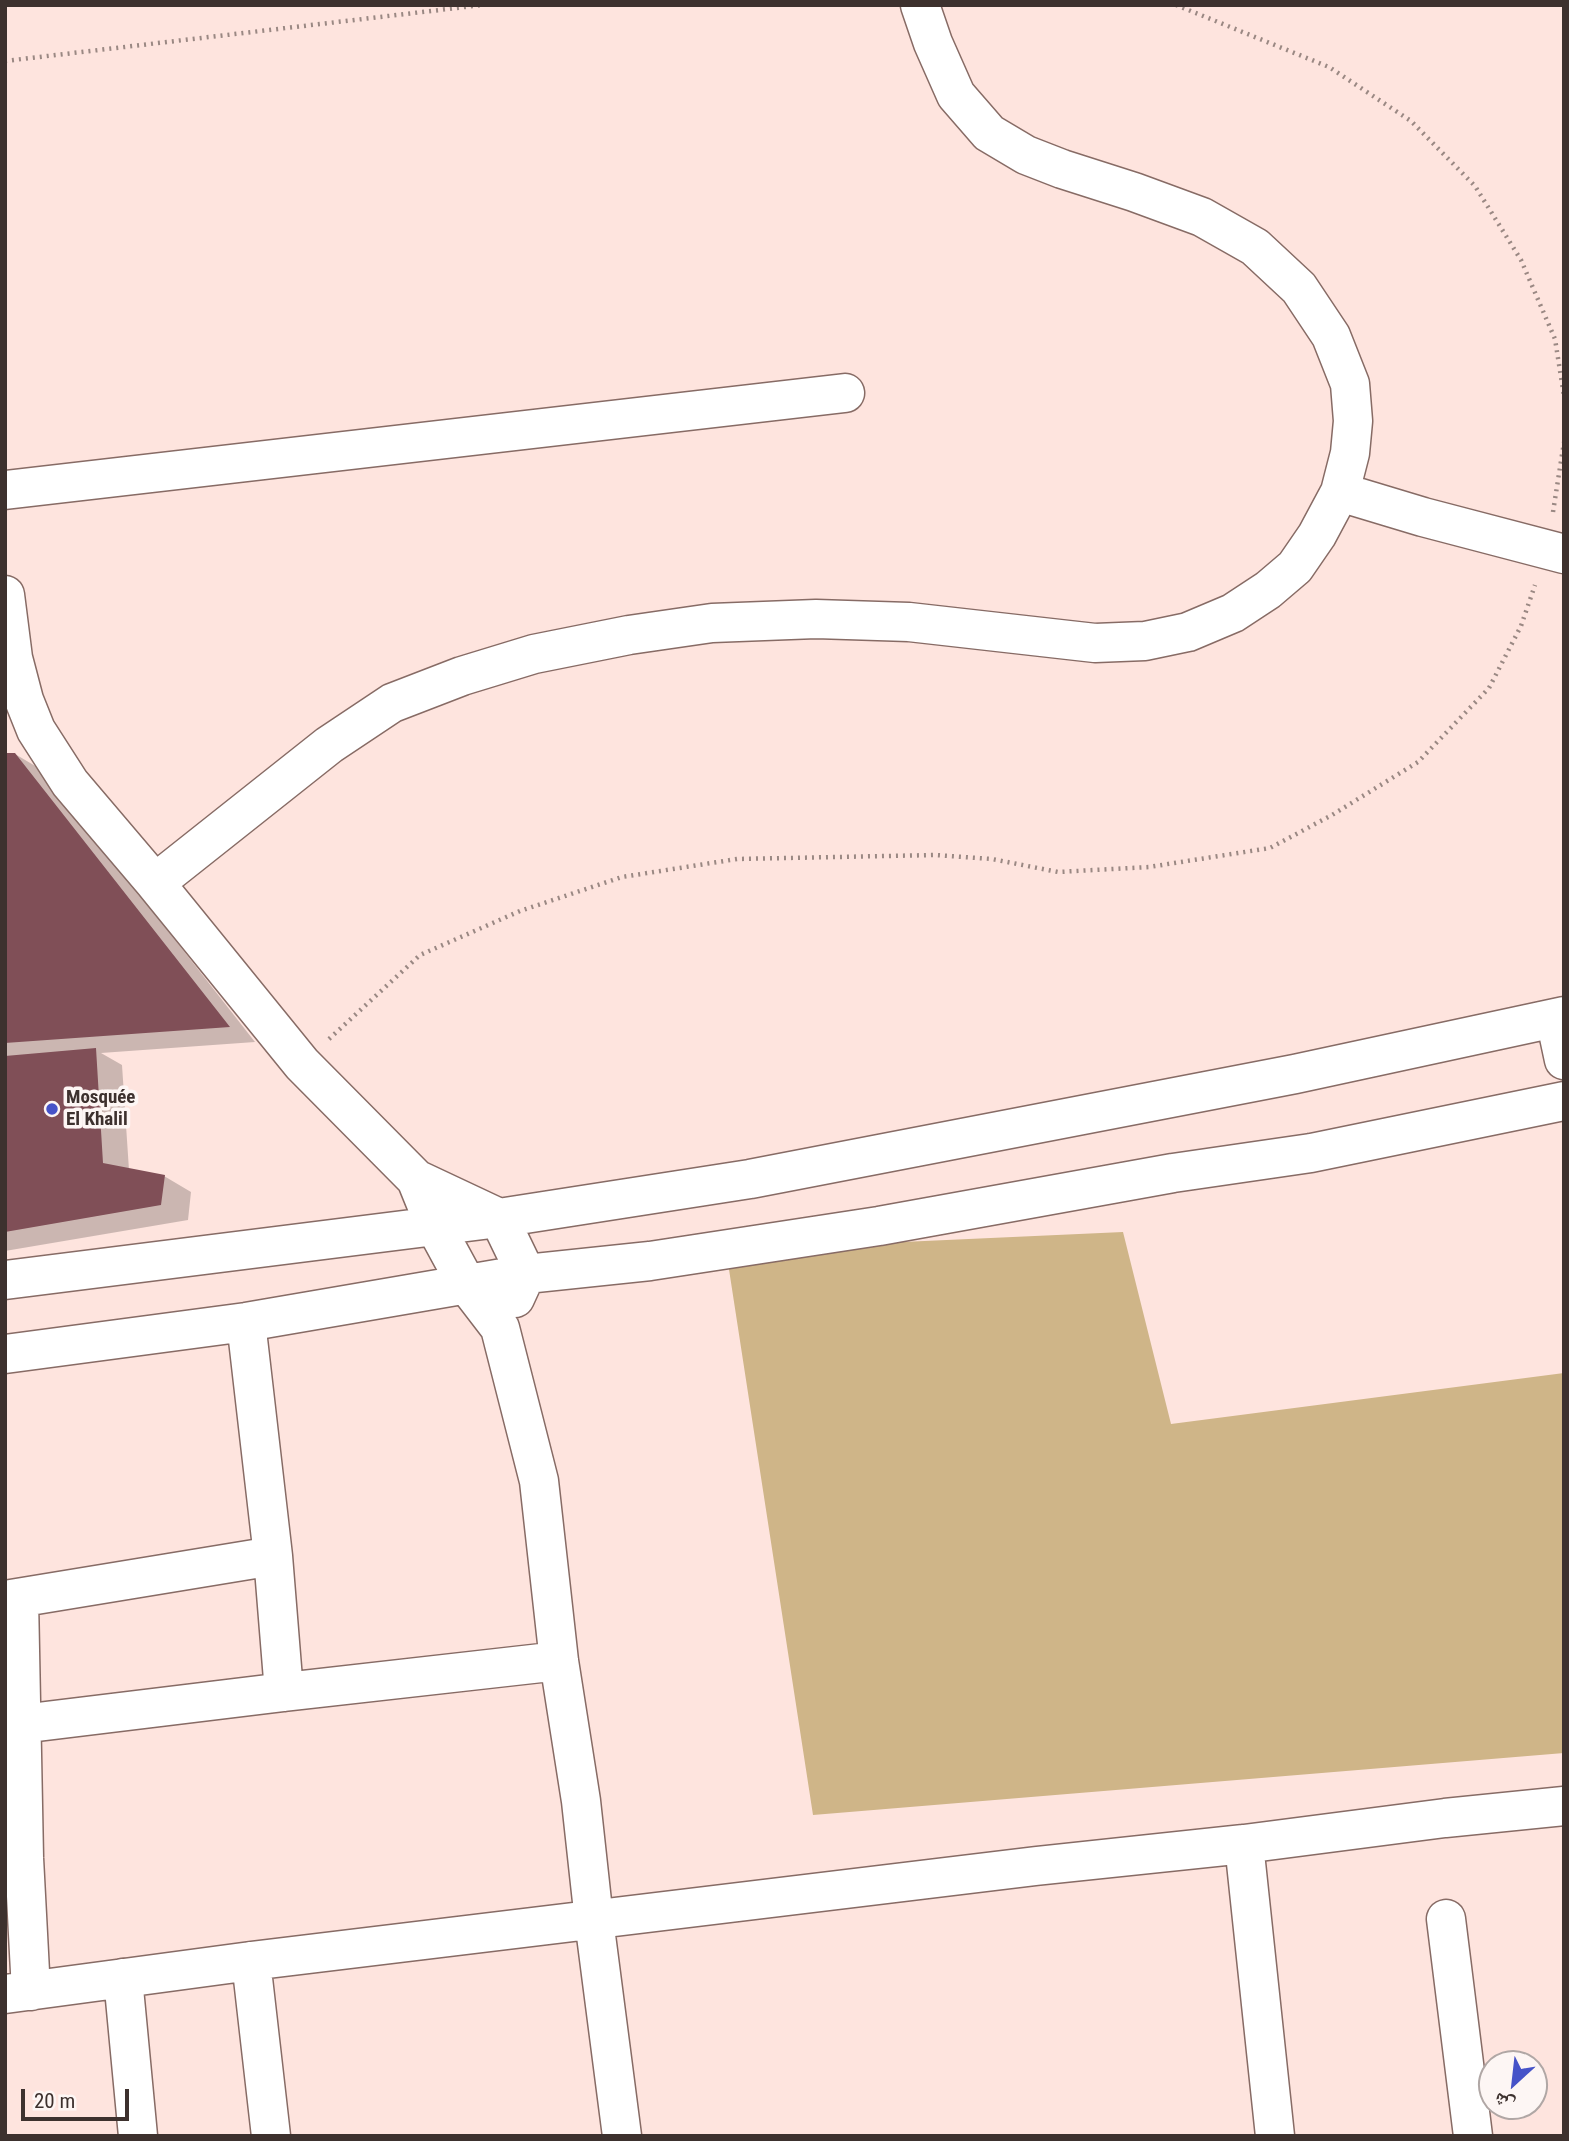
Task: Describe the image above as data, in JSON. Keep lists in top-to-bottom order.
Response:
{
  "places": ["Mosquée El Khalil"],
  "scale_bar": "20 m",
  "north": "bottom left"
}
